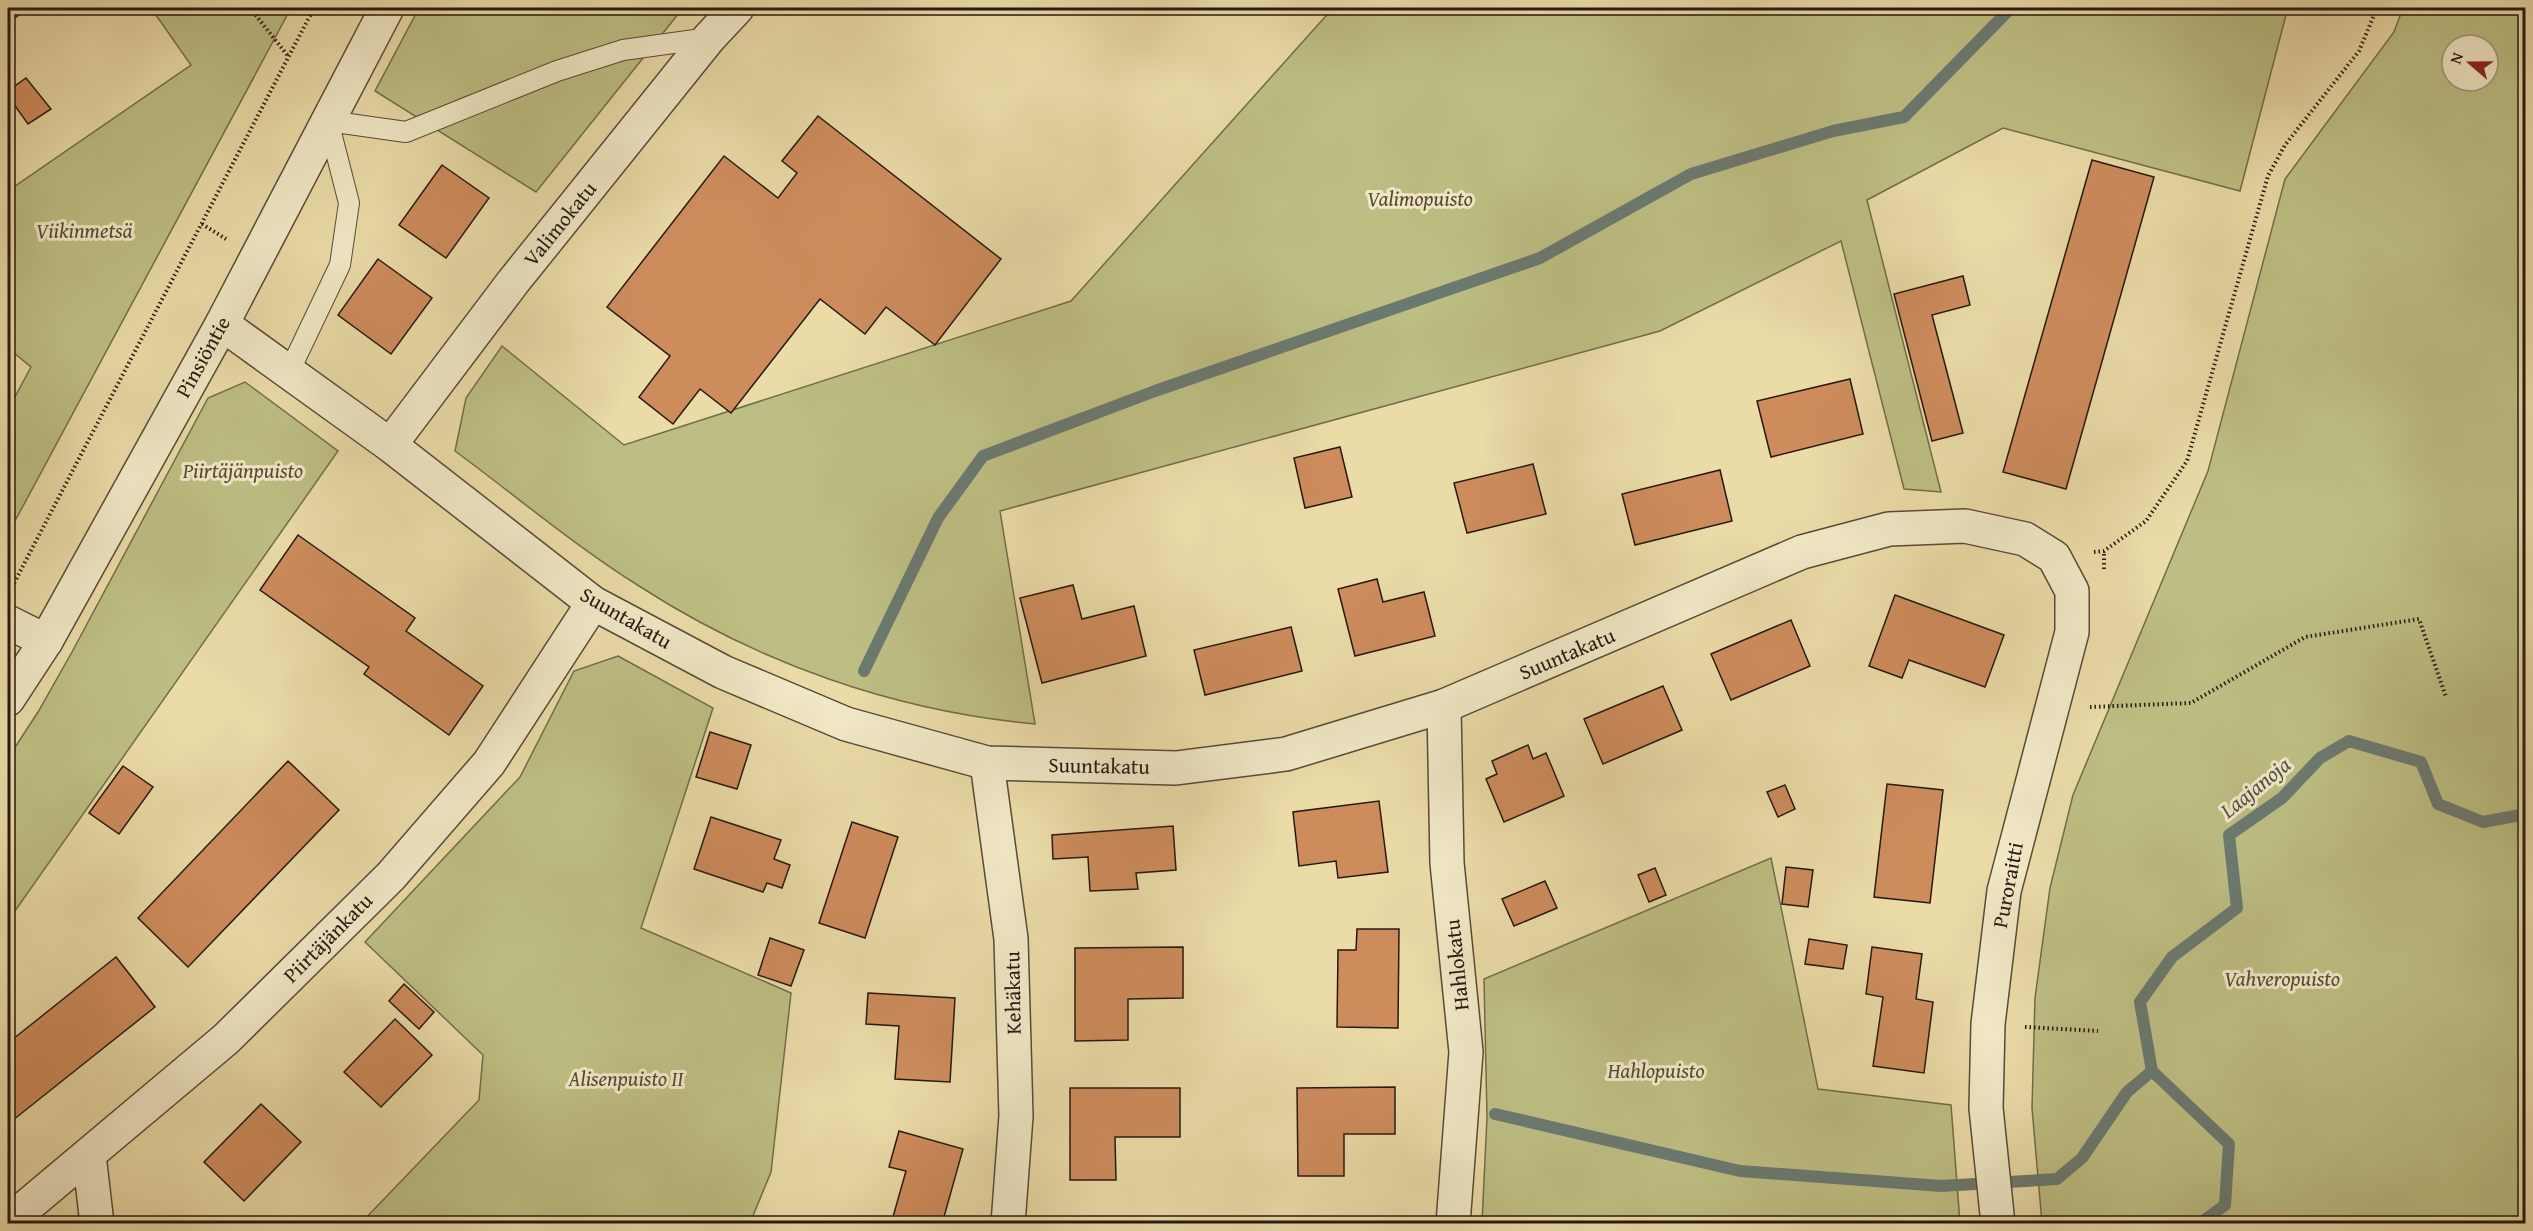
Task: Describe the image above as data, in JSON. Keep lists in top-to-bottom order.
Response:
{
  "streets": {
    "street": [
      "Valimokatu",
      "Pinsiöntie",
      "Suuntakatu",
      "Puroraitti",
      "Piirtäjänkatu",
      "Hahlokatu",
      "Kehäkatu"
    ]
  },
  "crossings": [
    ["Valimokatu", "Suuntakatu"],
    ["Pinsiöntie", "Suuntakatu"],
    ["Suuntakatu", "Puroraitti"],
    ["Suuntakatu", "Piirtäjänkatu"],
    ["Suuntakatu", "Hahlokatu"],
    ["Suuntakatu", "Kehäkatu"]
  ],
  "water": ["Laajanoja"],
  "parks": [
    "Valimopuisto",
    "Viikinmetsä",
    "Piirtäjänpuisto",
    "Vahveropuisto",
    "Hahlopuisto",
    "Alisenpuisto II"
  ],
  "north": "left"
}
